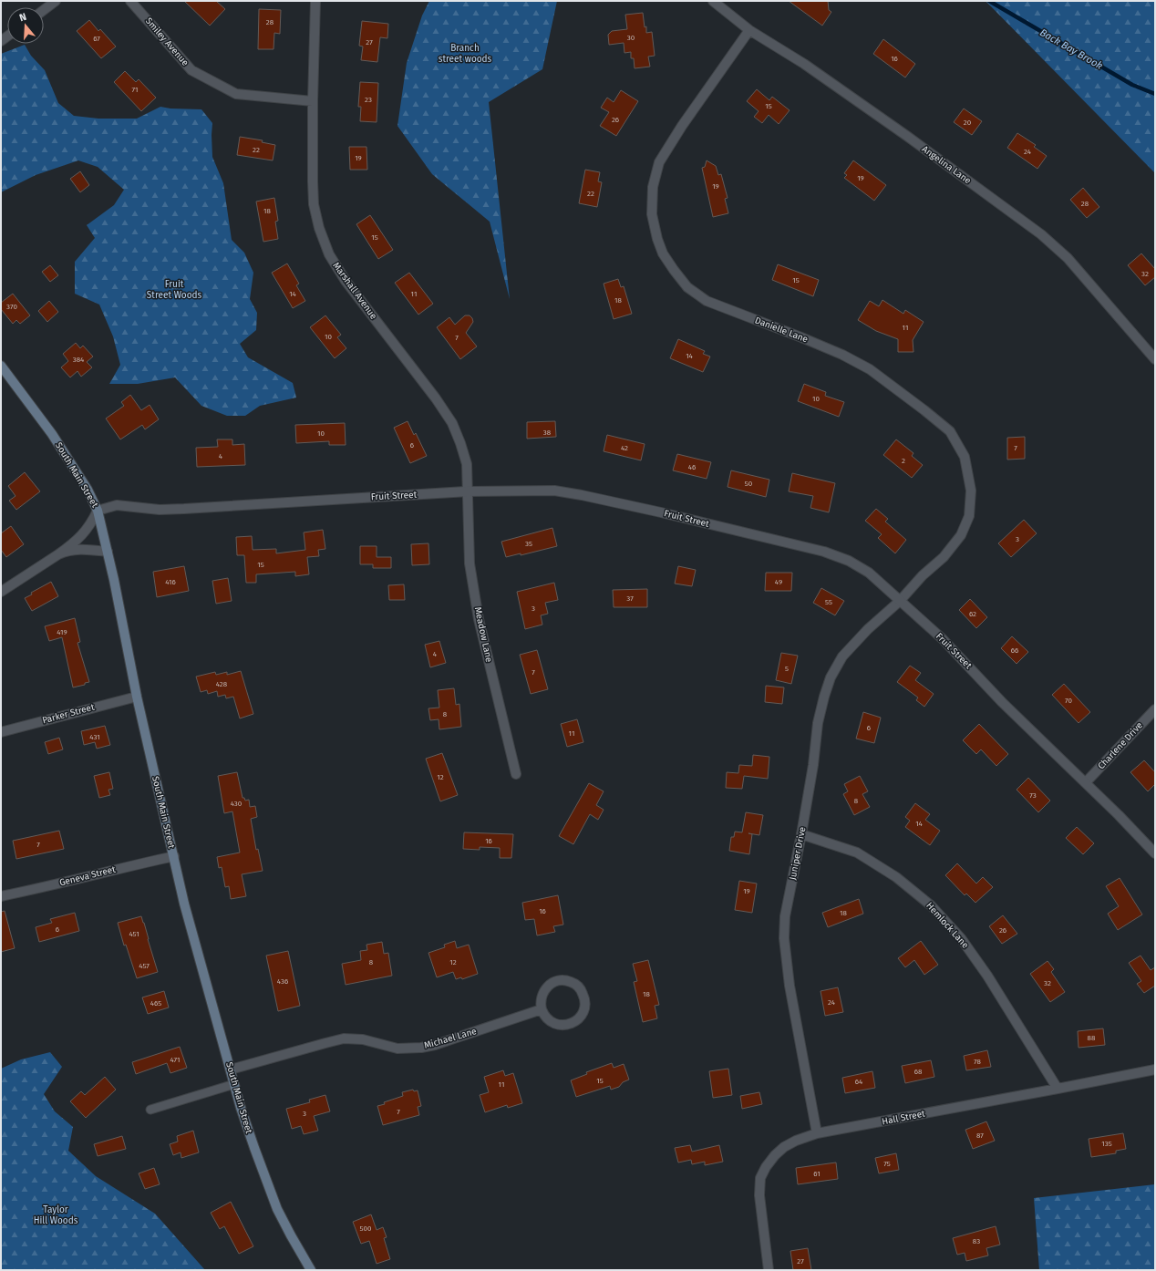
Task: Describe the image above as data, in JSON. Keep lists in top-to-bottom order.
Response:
{
  "streets": {
    "main road": ["South Main Street"],
    "street": [
      "Smiley Avenue",
      "Angelina Lane",
      "Marshall Avenue",
      "Danielle Lane",
      "Fruit Street",
      "Meadow Lane",
      "Parker Street",
      "Charlene Drive",
      "Juniper Drive",
      "Geneva Street",
      "Hemlock Lane",
      "Michael Lane",
      "Hall Street"
    ]
  },
  "crossings": [
    ["Smiley Avenue", "Marshall Avenue"],
    ["Angelina Lane", "Danielle Lane"],
    ["Marshall Avenue", "Fruit Street"],
    ["Marshall Avenue", "Meadow Lane"],
    ["Danielle Lane", "Fruit Street"],
    ["Danielle Lane", "Juniper Drive"],
    ["South Main Street", "Fruit Street"],
    ["South Main Street", "Parker Street"],
    ["South Main Street", "Geneva Street"],
    ["South Main Street", "Michael Lane"],
    ["Fruit Street", "Meadow Lane"],
    ["Fruit Street", "Charlene Drive"],
    ["Fruit Street", "Juniper Drive"],
    ["Juniper Drive", "Hemlock Lane"],
    ["Juniper Drive", "Hall Street"],
    ["Hemlock Lane", "Hall Street"]
  ],
  "water": ["Back Bay Brook"],
  "parks": ["Branch street woods", "Fruit Street Woods", "Taylor Hill Woods"],
  "house_numbers": [
    "28",
    "30",
    "67",
    "27",
    "16",
    "71",
    "23",
    "15",
    "26",
    "20",
    "22",
    "24",
    "19",
    "19",
    "19",
    "22",
    "28",
    "18",
    "15",
    "32",
    "15",
    "14",
    "11",
    "18",
    "370",
    "11",
    "10",
    "7",
    "14",
    "384",
    "10",
    "38",
    "10",
    "6",
    "42",
    "7",
    "4",
    "2",
    "46",
    "50",
    "3",
    "35",
    "15",
    "416",
    "49",
    "37",
    "55",
    "3",
    "62",
    "419",
    "66",
    "4",
    "5",
    "7",
    "428",
    "70",
    "8",
    "6",
    "11",
    "431",
    "12",
    "73",
    "8",
    "430",
    "14",
    "16",
    "7",
    "19",
    "16",
    "18",
    "6",
    "26",
    "451",
    "8",
    "12",
    "457",
    "436",
    "32",
    "18",
    "24",
    "465",
    "88",
    "471",
    "78",
    "68",
    "15",
    "64",
    "11",
    "7",
    "3",
    "87",
    "135",
    "75",
    "61",
    "500",
    "83",
    "27"
  ],
  "north": "top"
}
